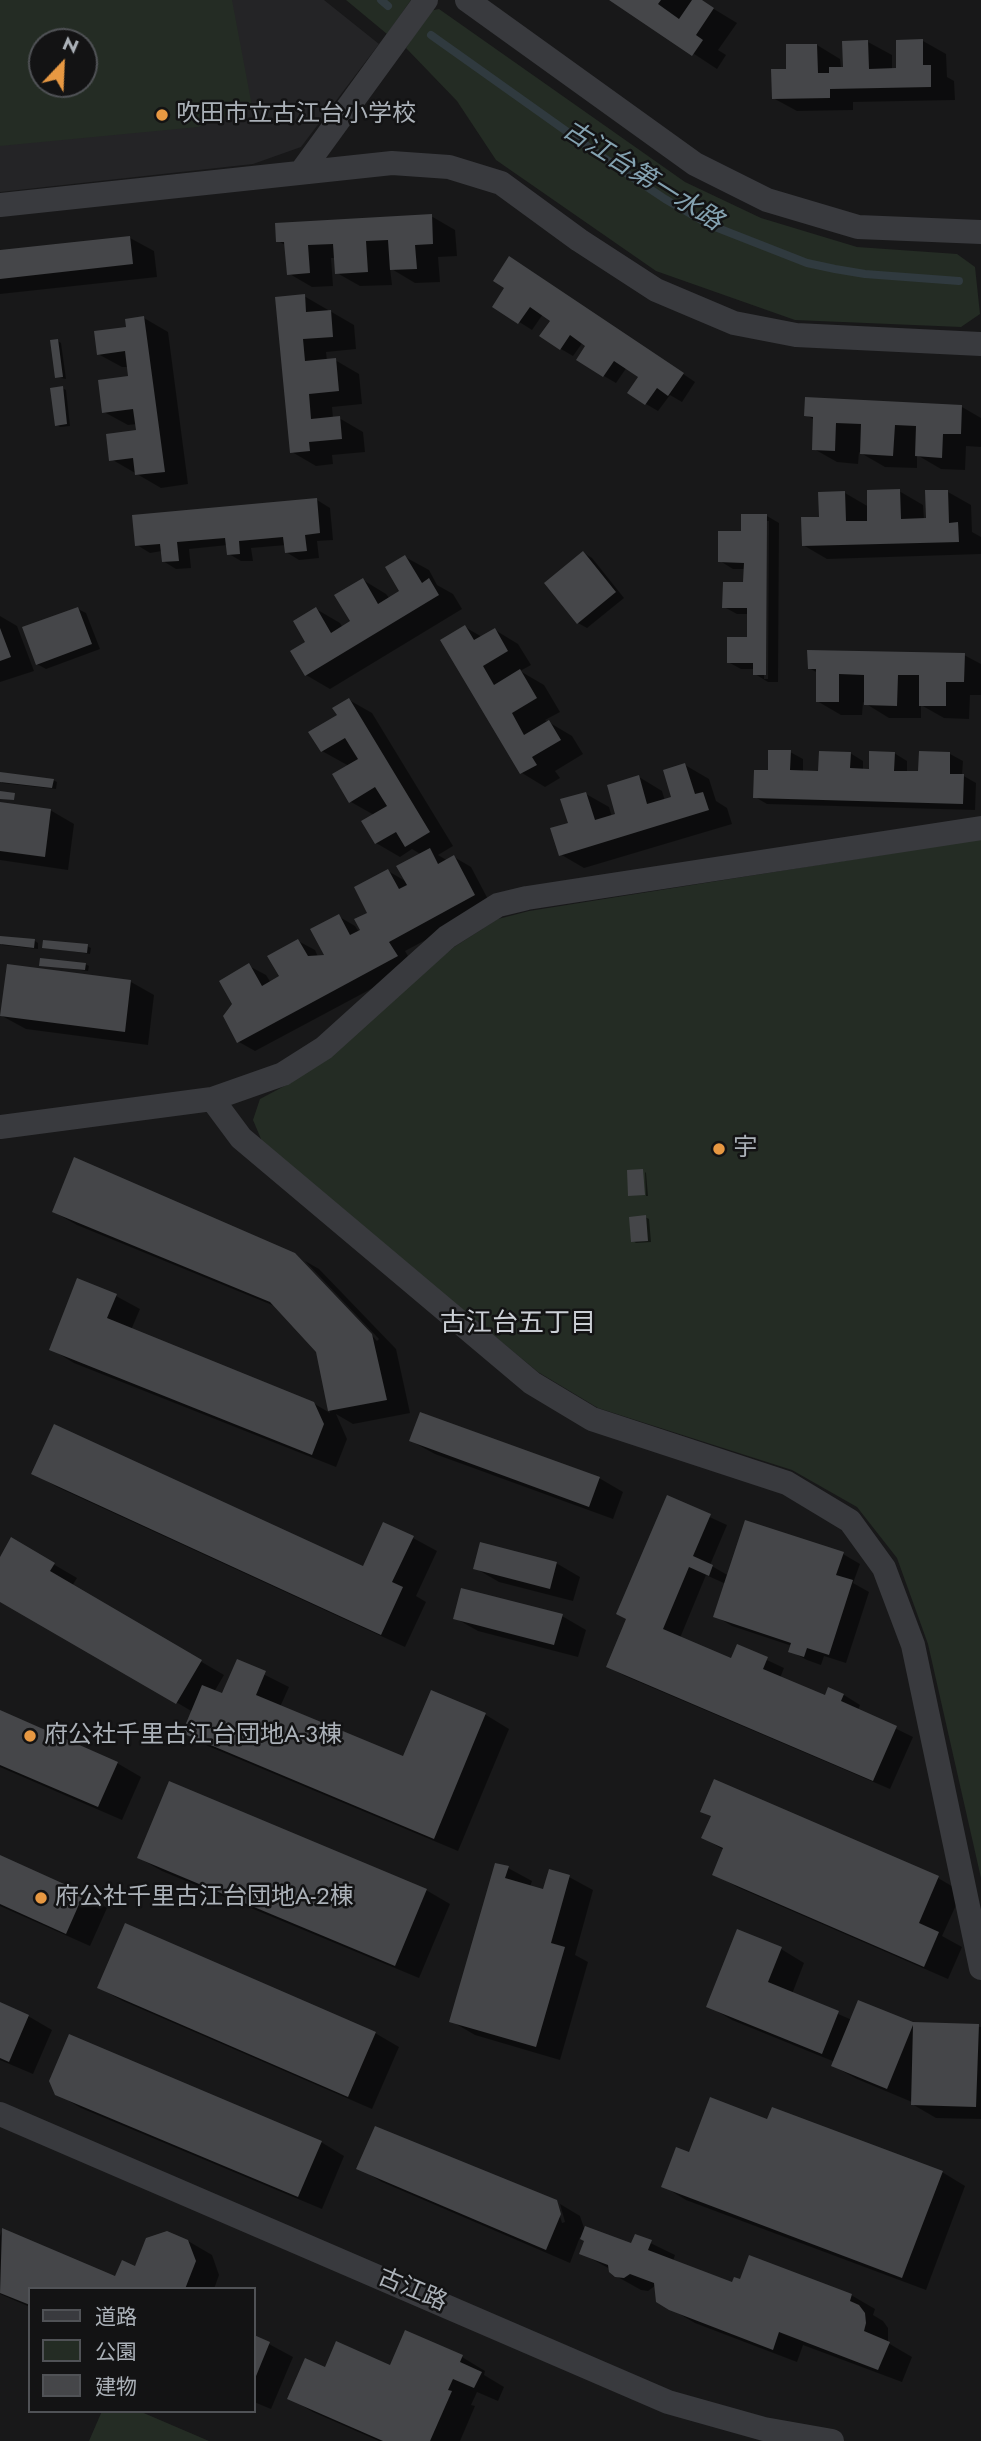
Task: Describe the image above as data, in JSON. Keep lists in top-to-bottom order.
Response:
{
  "streets": {
    "street": ["古江路"]
  },
  "districts": ["古江台五丁目"],
  "water": ["古江台第一水路"],
  "places": [
    "吹田市立古江台小学校",
    "宇",
    "府公社千里古江台団地A-3棟",
    "府公社千里古江台団地A-2棟"
  ],
  "legend": ["道路", "公園", "建物"],
  "north": "top right"
}
